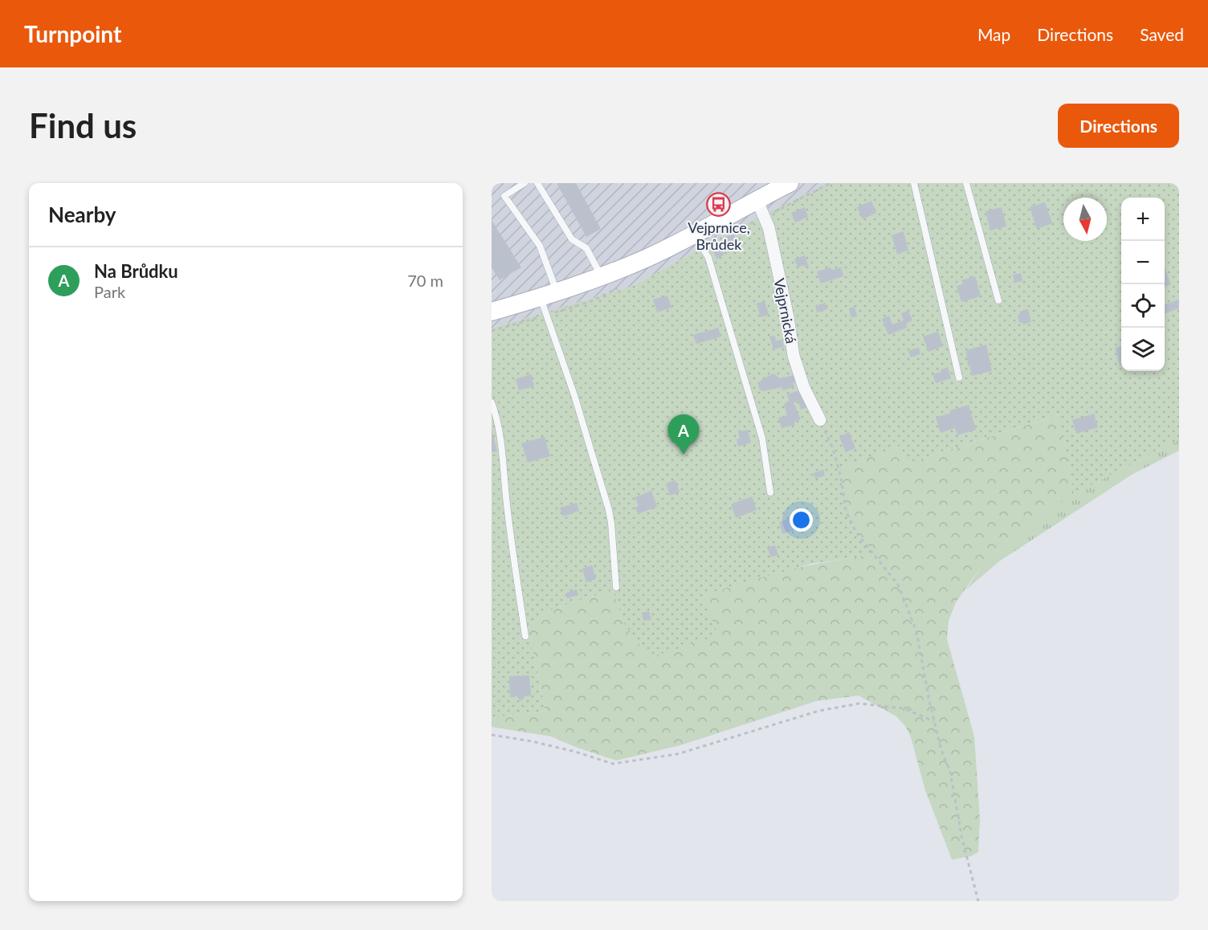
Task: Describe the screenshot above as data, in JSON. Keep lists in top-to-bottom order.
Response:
{
  "streets": {
    "street": ["Vejprnická"]
  },
  "places": {
    "bus stop": ["Vejprnice, Brůdek"]
  },
  "north": "bottom",
  "page": {
    "header": "Turnpoint",
    "nav": ["Map", "Directions", "Saved"],
    "buttons": "Directions",
    "title": "Find us",
    "heading": "Nearby",
    "map_buttons": ["+", "−"],
    "list": [
      {
        "mark": "A",
        "name": "Na Brůdku",
        "note": "Park",
        "value": "70 m"
      }
    ],
    "pins": "A"
  }
}
